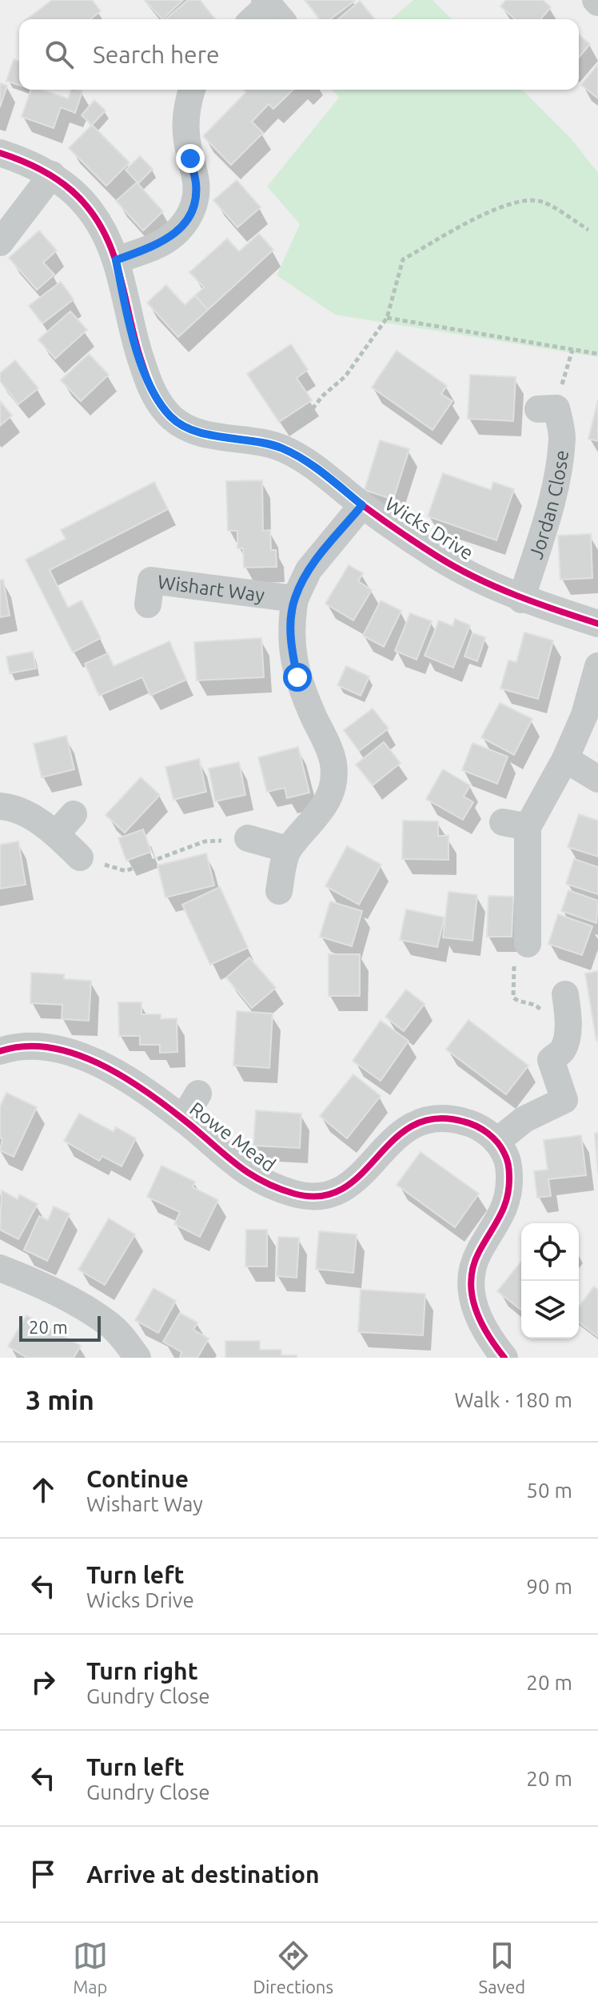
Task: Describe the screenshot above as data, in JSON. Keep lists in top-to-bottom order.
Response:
{
  "streets": {
    "street": [
      "Jordan Close",
      "Wicks Drive",
      "Wishart Way",
      "Rowe Mead"
    ]
  },
  "crossings": [
    ["Jordan Close", "Wicks Drive"]
  ],
  "scale_bar": "20 m",
  "page": {
    "search": "Search here",
    "scale": "20 m",
    "heading": ["3 min", "Walk · 180 m"],
    "list": [
      ["Continue", "Wishart Way", "50 m"],
      ["Turn left", "Wicks Drive", "90 m"],
      ["Turn right", "Gundry Close", "20 m"],
      ["Turn left", "Gundry Close", "20 m"],
      "Arrive at destination"
    ],
    "nav": ["Map", "Directions", "Saved"]
  }
}
